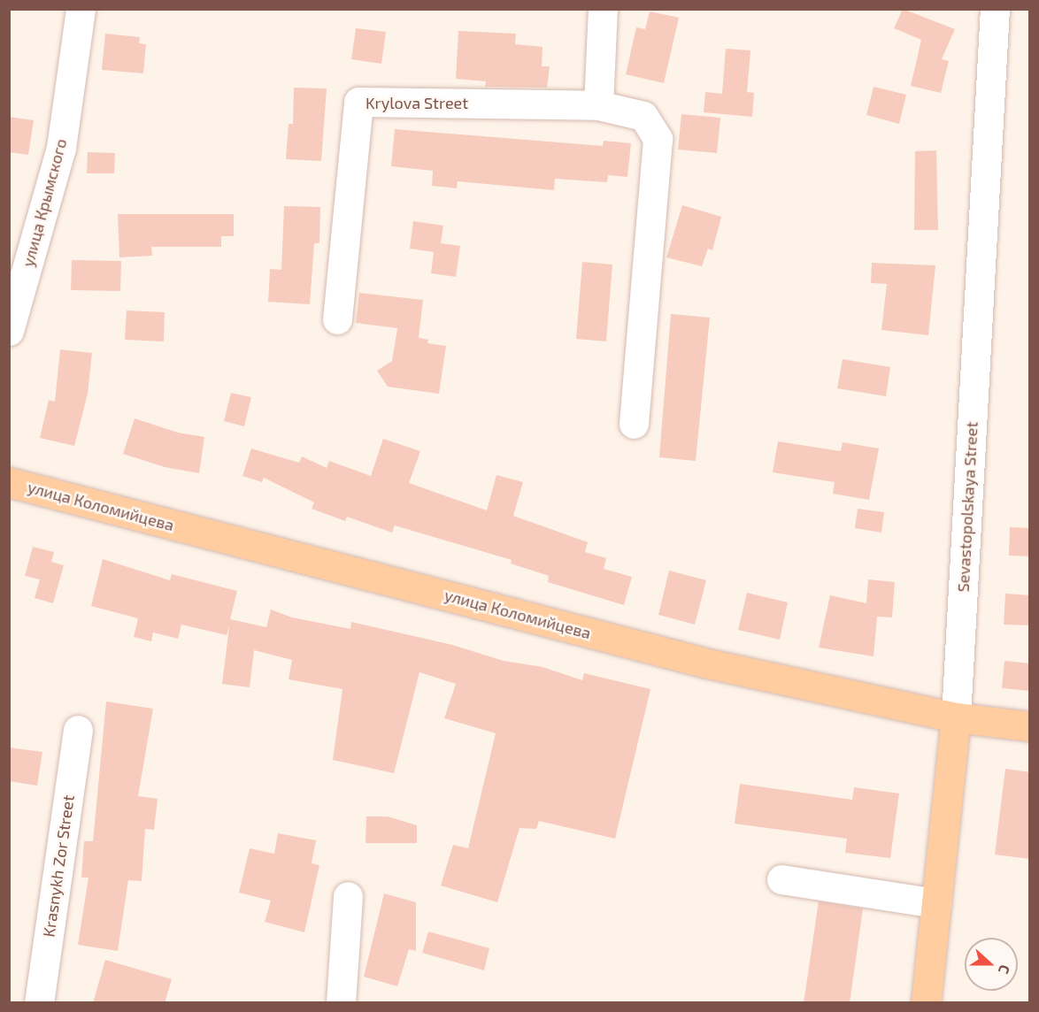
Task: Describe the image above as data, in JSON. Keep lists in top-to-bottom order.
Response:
{
  "streets": {
    "main road": ["улица Коломийцева", "Sevastopolskaya Street"],
    "street": ["Krylova Street", "улица Крымского", "Krasnykh Zor Street"]
  },
  "crossings": [
    ["улица Коломийцева", "Sevastopolskaya Street"]
  ],
  "north": "right"
}
